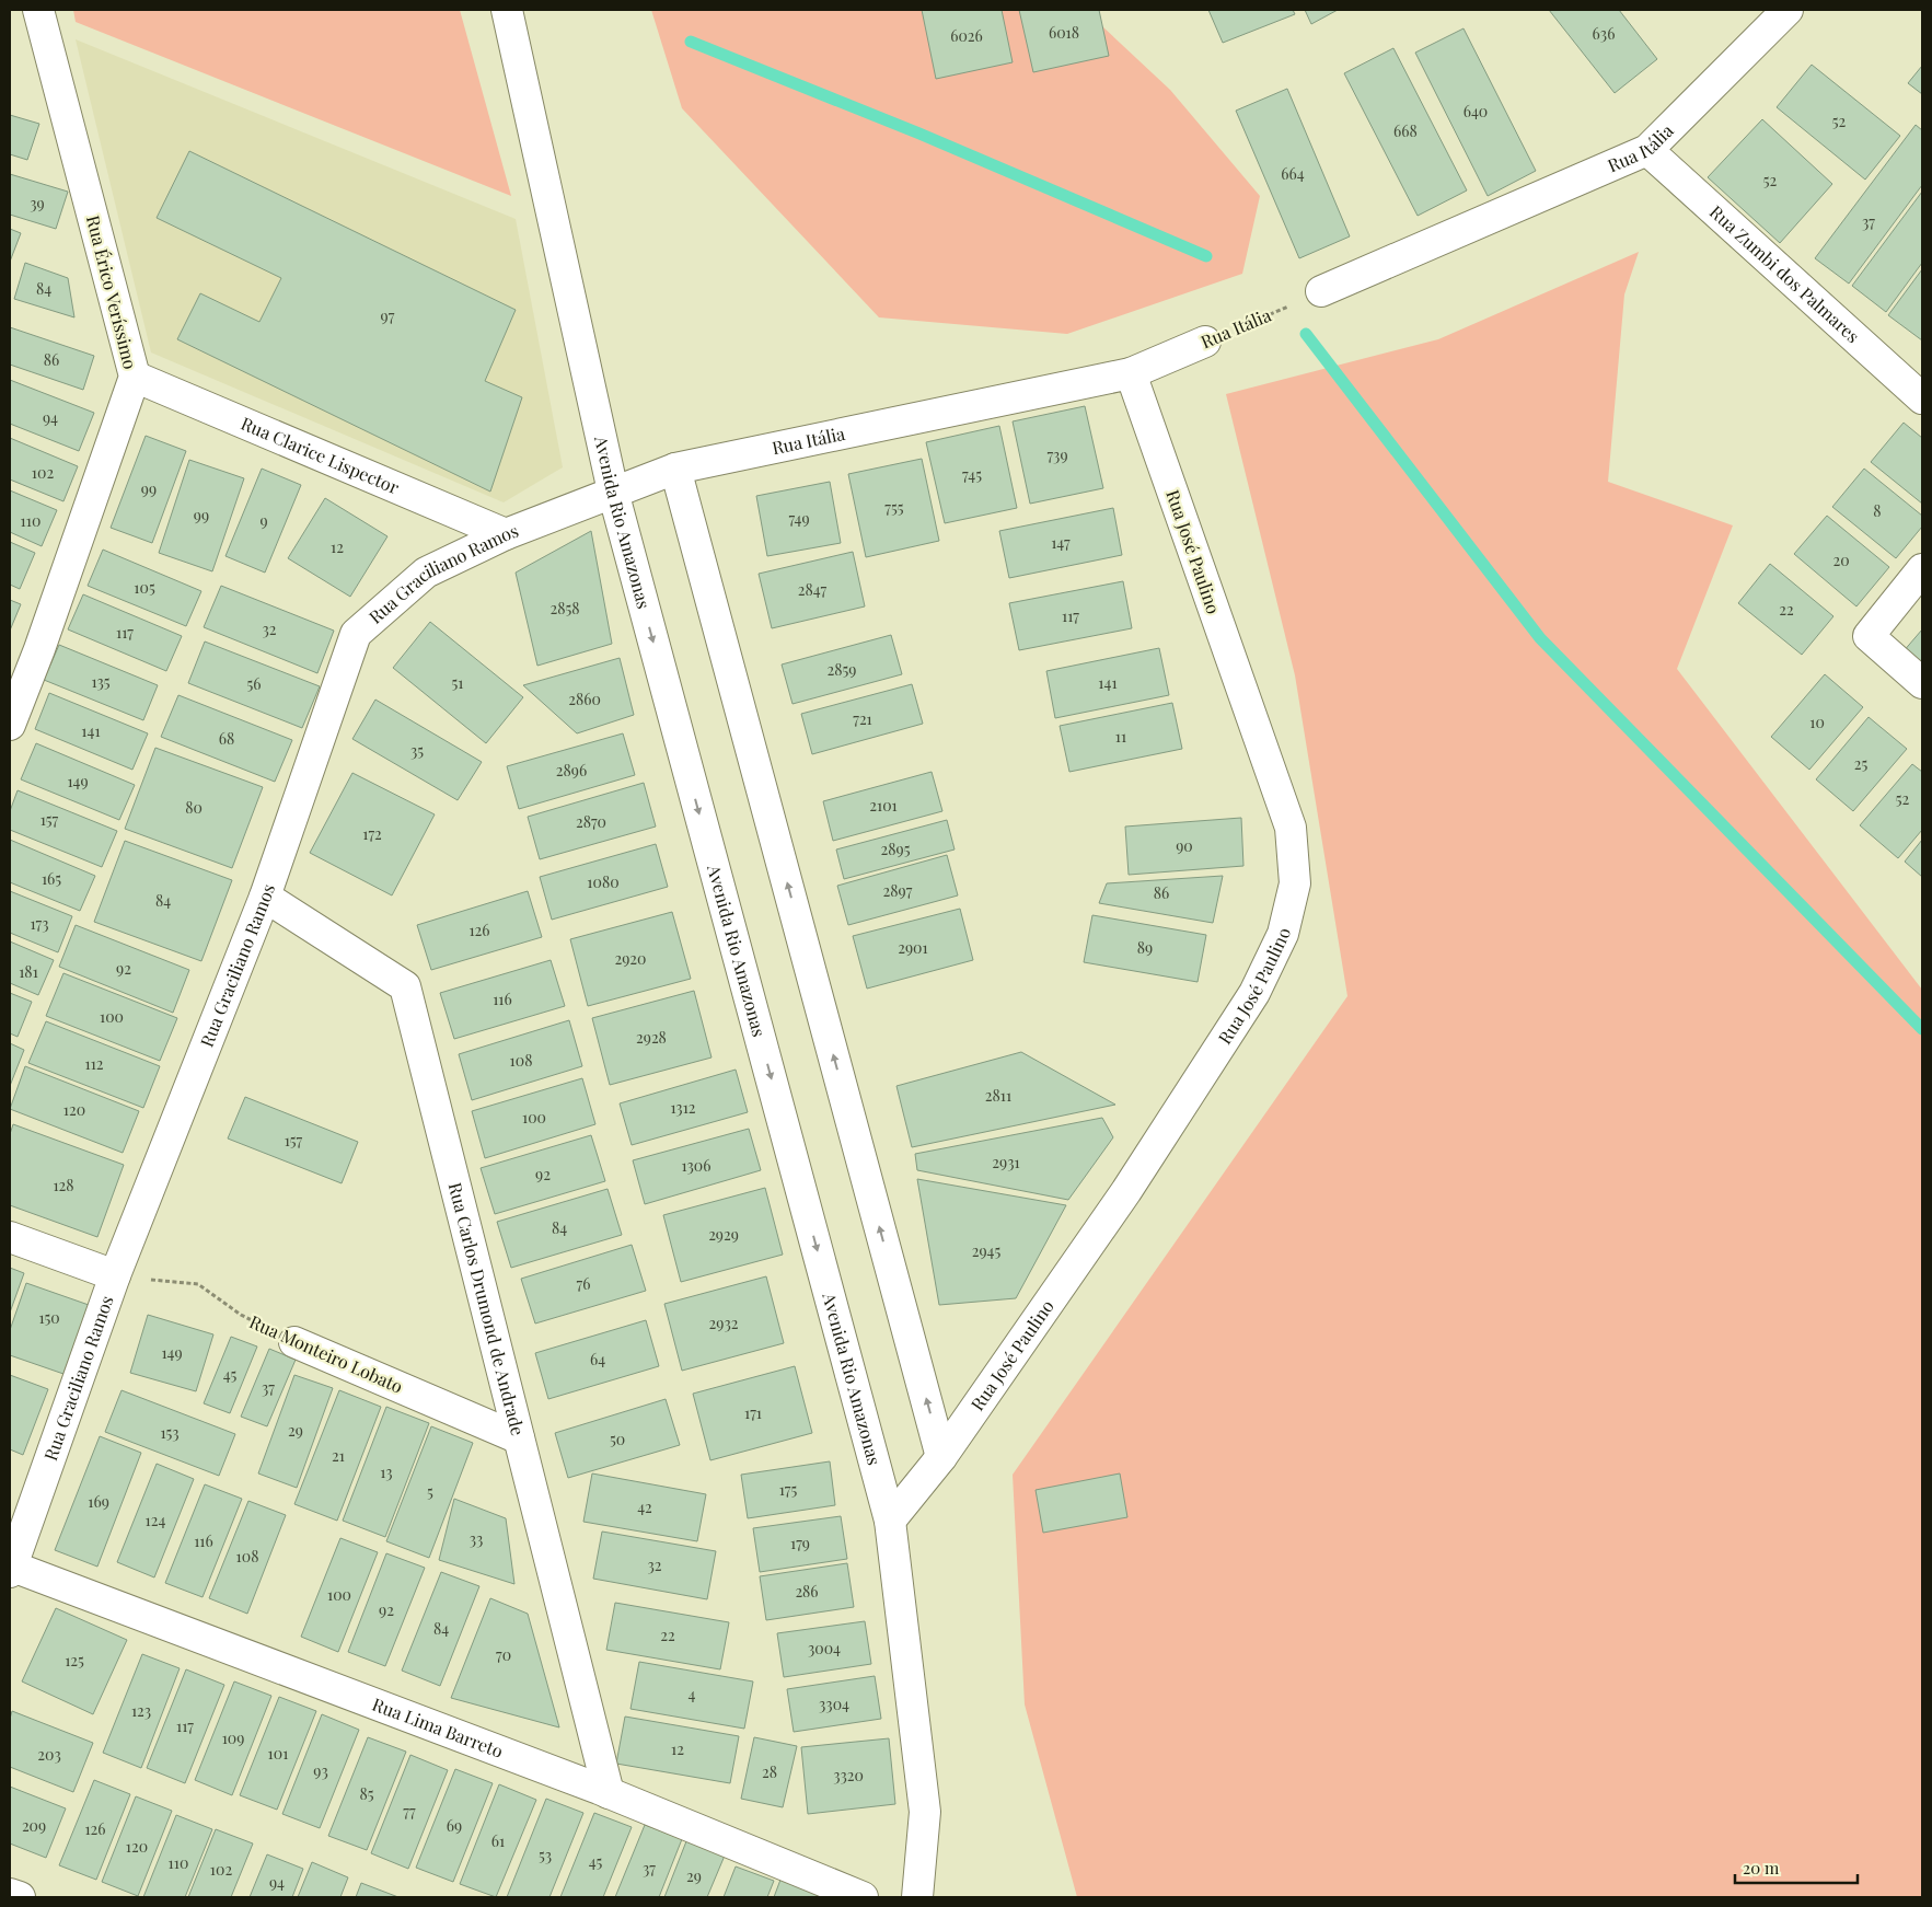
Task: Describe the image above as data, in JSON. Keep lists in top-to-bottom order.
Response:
{
  "streets": {
    "street": [
      "Rua Itália",
      "Rua Zumbi dos Palmares",
      "Rua Érico Veríssimo",
      "Rua Clarice Lispector",
      "Avenida Rio Amazonas",
      "Rua José Paulino",
      "Rua Graciliano Ramos",
      "Rua Carlos Drumond de Andrade",
      "Rua Monteiro Lobato",
      "Rua Lima Barreto"
    ]
  },
  "crossings": [
    ["Rua Itália", "Rua Zumbi dos Palmares"],
    ["Rua Itália", "Avenida Rio Amazonas"],
    ["Rua Itália", "Rua José Paulino"],
    ["Rua Itália", "Rua Graciliano Ramos"],
    ["Rua Érico Veríssimo", "Rua Clarice Lispector"],
    ["Rua Clarice Lispector", "Rua Graciliano Ramos"],
    ["Avenida Rio Amazonas", "Rua José Paulino"],
    ["Avenida Rio Amazonas", "Rua Graciliano Ramos"],
    ["Rua Graciliano Ramos", "Rua Carlos Drumond de Andrade"],
    ["Rua Graciliano Ramos", "Rua Monteiro Lobato"],
    ["Rua Graciliano Ramos", "Rua Lima Barreto"],
    ["Rua Carlos Drumond de Andrade", "Rua Monteiro Lobato"],
    ["Rua Carlos Drumond de Andrade", "Rua Lima Barreto"]
  ],
  "house_numbers": [
    "6018",
    "636",
    "6026",
    "640",
    "52",
    "668",
    "664",
    "52",
    "39",
    "37",
    "84",
    "97",
    "86",
    "94",
    "739",
    "102",
    "745",
    "99",
    "755",
    "8",
    "99",
    "749",
    "110",
    "9",
    "147",
    "12",
    "20",
    "105",
    "2847",
    "2858",
    "22",
    "117",
    "32",
    "117",
    "2859",
    "135",
    "51",
    "141",
    "56",
    "2860",
    "721",
    "10",
    "141",
    "11",
    "68",
    "35",
    "25",
    "2896",
    "149",
    "52",
    "2101",
    "80",
    "157",
    "2870",
    "172",
    "90",
    "2895",
    "165",
    "1080",
    "2897",
    "86",
    "84",
    "173",
    "126",
    "2901",
    "89",
    "2920",
    "92",
    "181",
    "116",
    "100",
    "2928",
    "108",
    "112",
    "2811",
    "1312",
    "120",
    "100",
    "157",
    "2931",
    "1306",
    "92",
    "128",
    "84",
    "2929",
    "2945",
    "76",
    "150",
    "2932",
    "149",
    "64",
    "45",
    "37",
    "171",
    "29",
    "153",
    "50",
    "21",
    "13",
    "175",
    "5",
    "169",
    "42",
    "124",
    "33",
    "116",
    "179",
    "108",
    "32",
    "286",
    "100",
    "92",
    "84",
    "22",
    "3004",
    "70",
    "125",
    "4",
    "3304",
    "123",
    "117",
    "109",
    "12",
    "101",
    "203",
    "93",
    "28",
    "3320",
    "85",
    "77",
    "209",
    "69",
    "126",
    "61",
    "120",
    "53",
    "45",
    "110",
    "37",
    "102",
    "29",
    "94"
  ],
  "scale_bar": "20 m"
}
